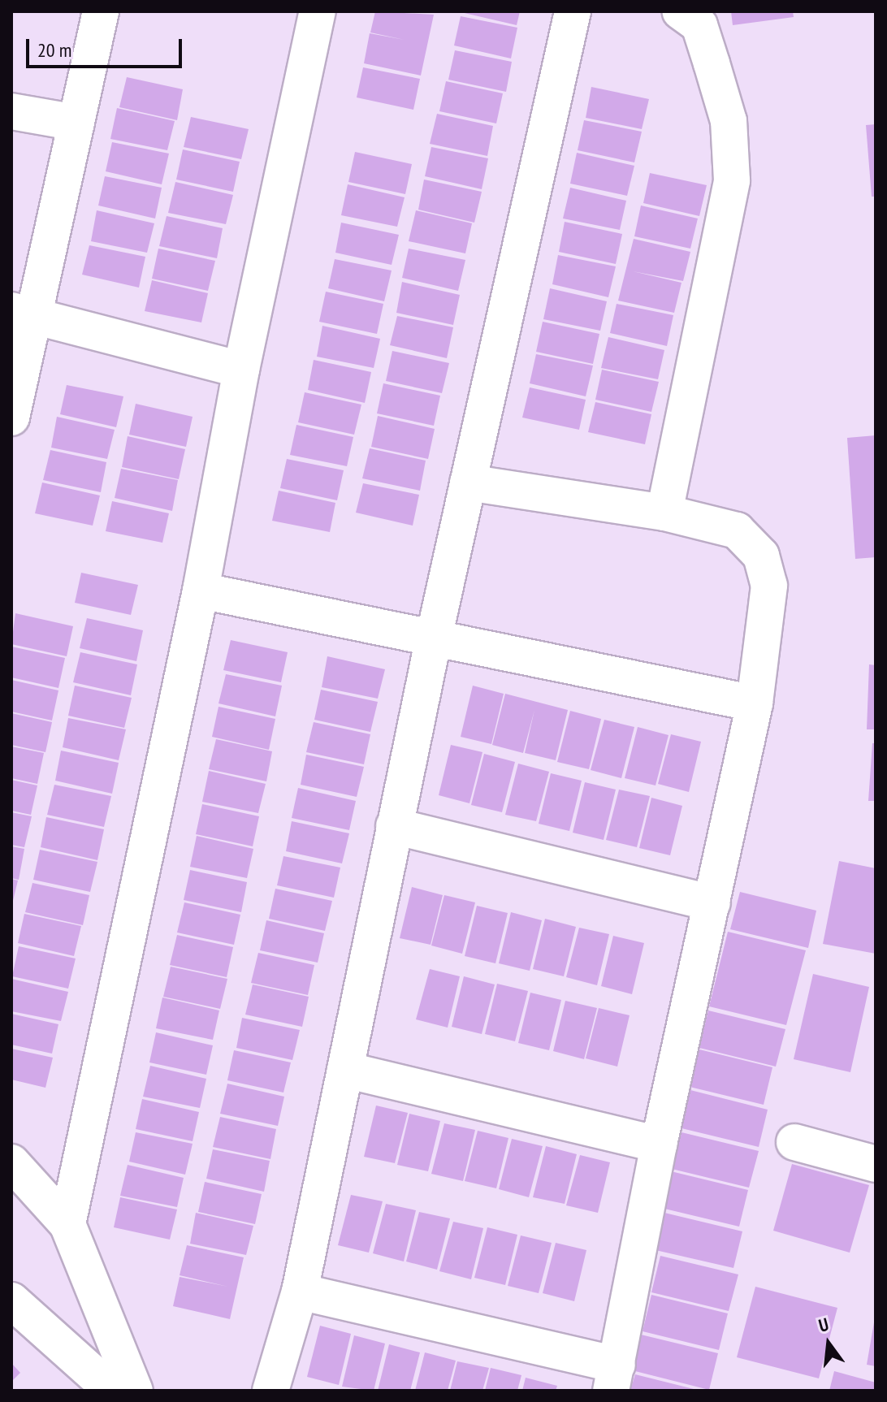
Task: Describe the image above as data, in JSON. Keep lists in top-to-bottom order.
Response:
{
  "scale_bar": "20 m",
  "north": "top"
}
